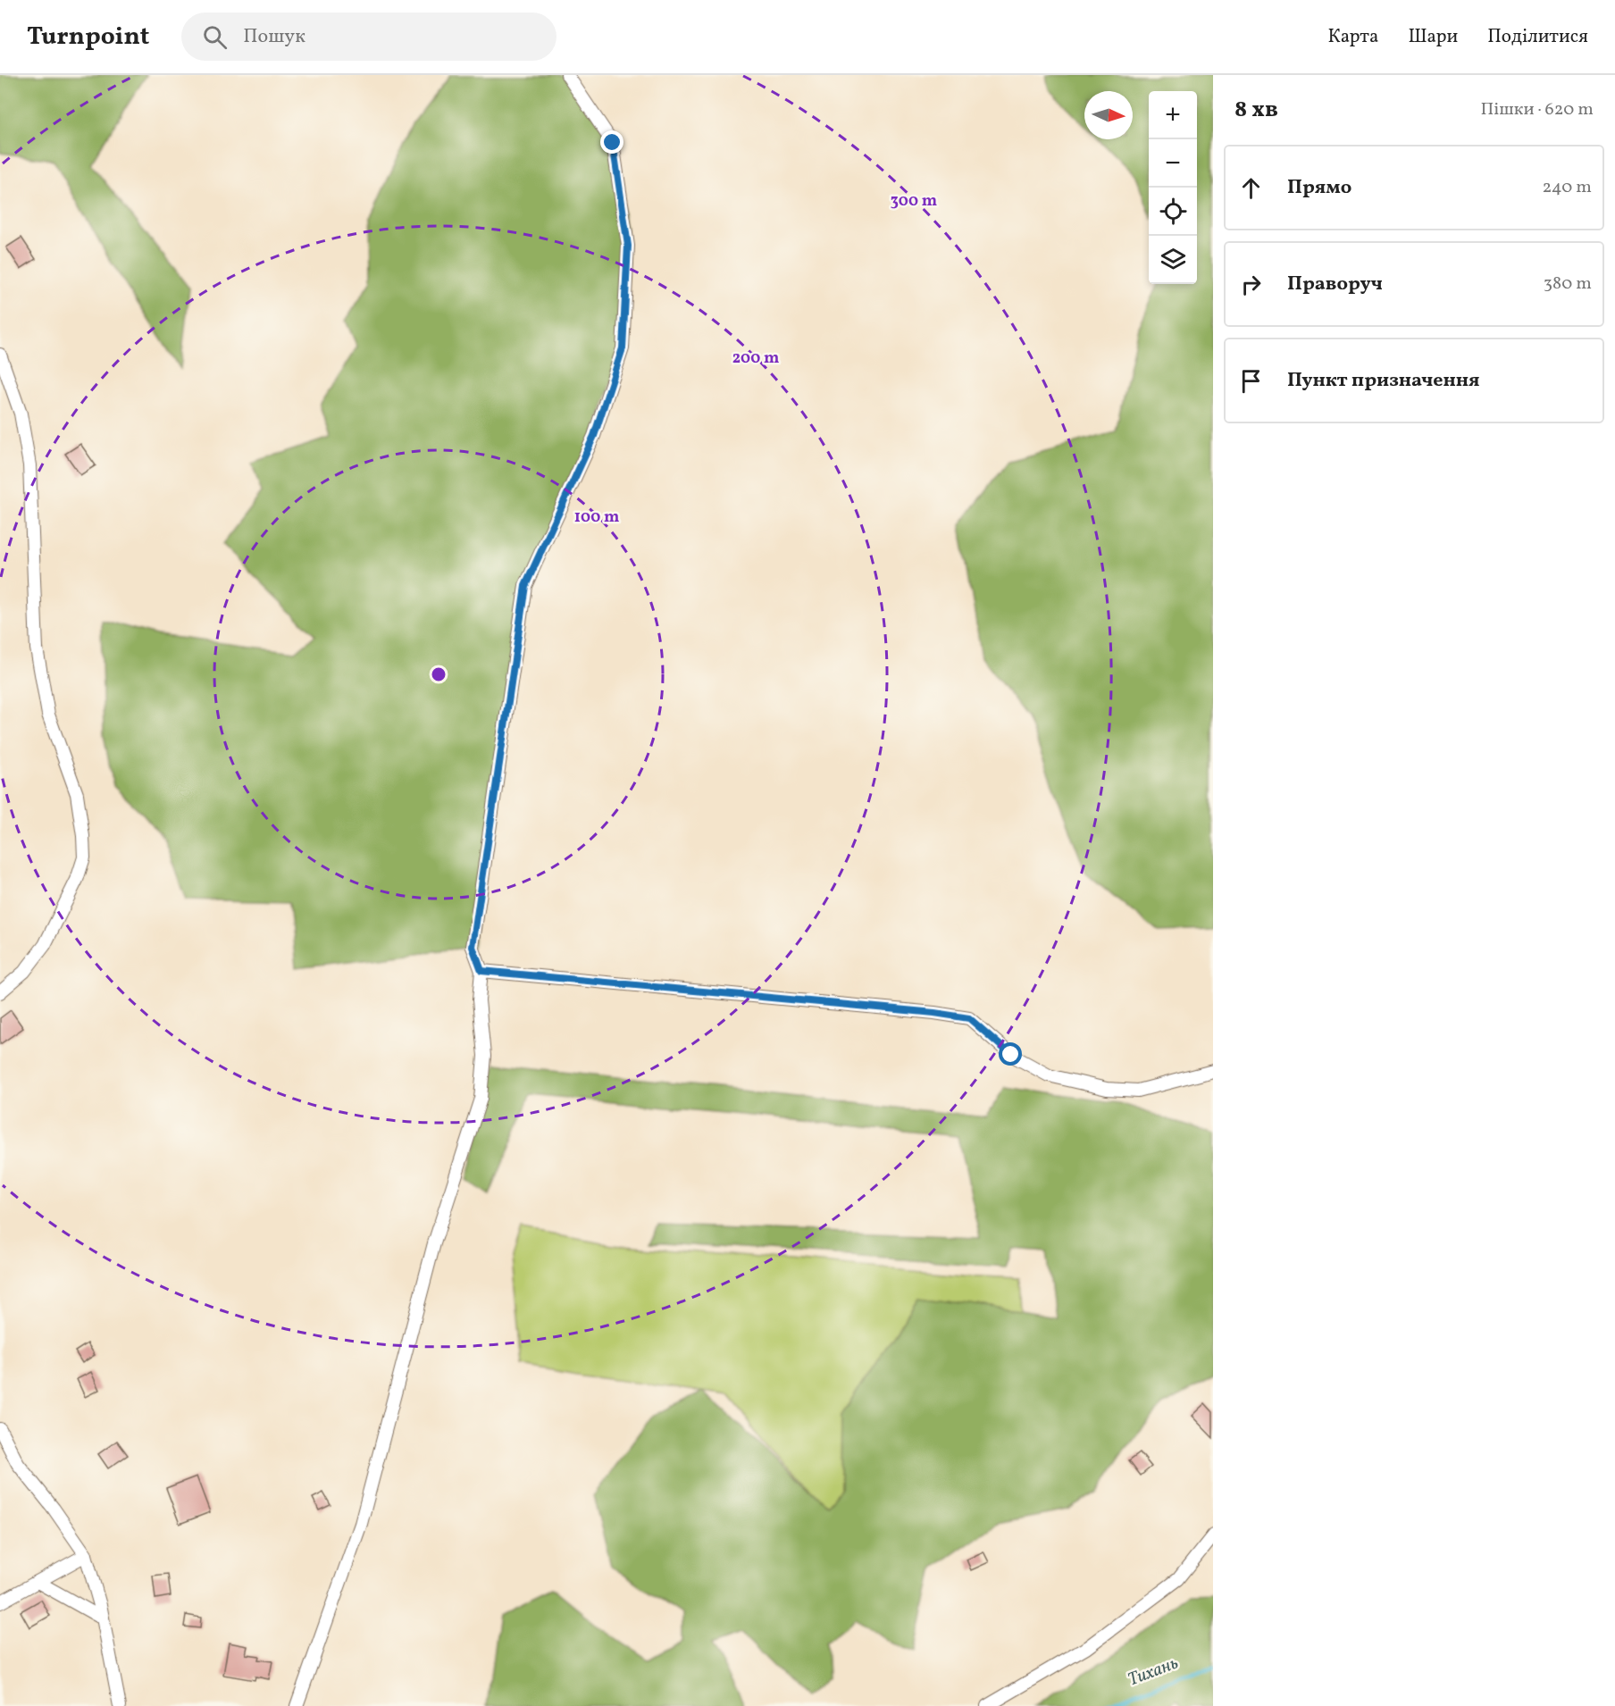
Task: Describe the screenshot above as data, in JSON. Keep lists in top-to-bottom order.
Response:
{
  "water": ["Тихань"],
  "north": "right",
  "page": {
    "header": "Turnpoint",
    "search": "Пошук",
    "nav": ["Карта", "Шари", "Поділитися"],
    "heading": ["8 хв", "Пішки · 620 m"],
    "map_buttons": ["+", "−"],
    "list": [
      ["Прямо", "240 m"],
      ["Праворуч", "380 m"],
      "Пункт призначення"
    ]
  },
  "rings": ["300 m", "200 m", "100 m"]
}
